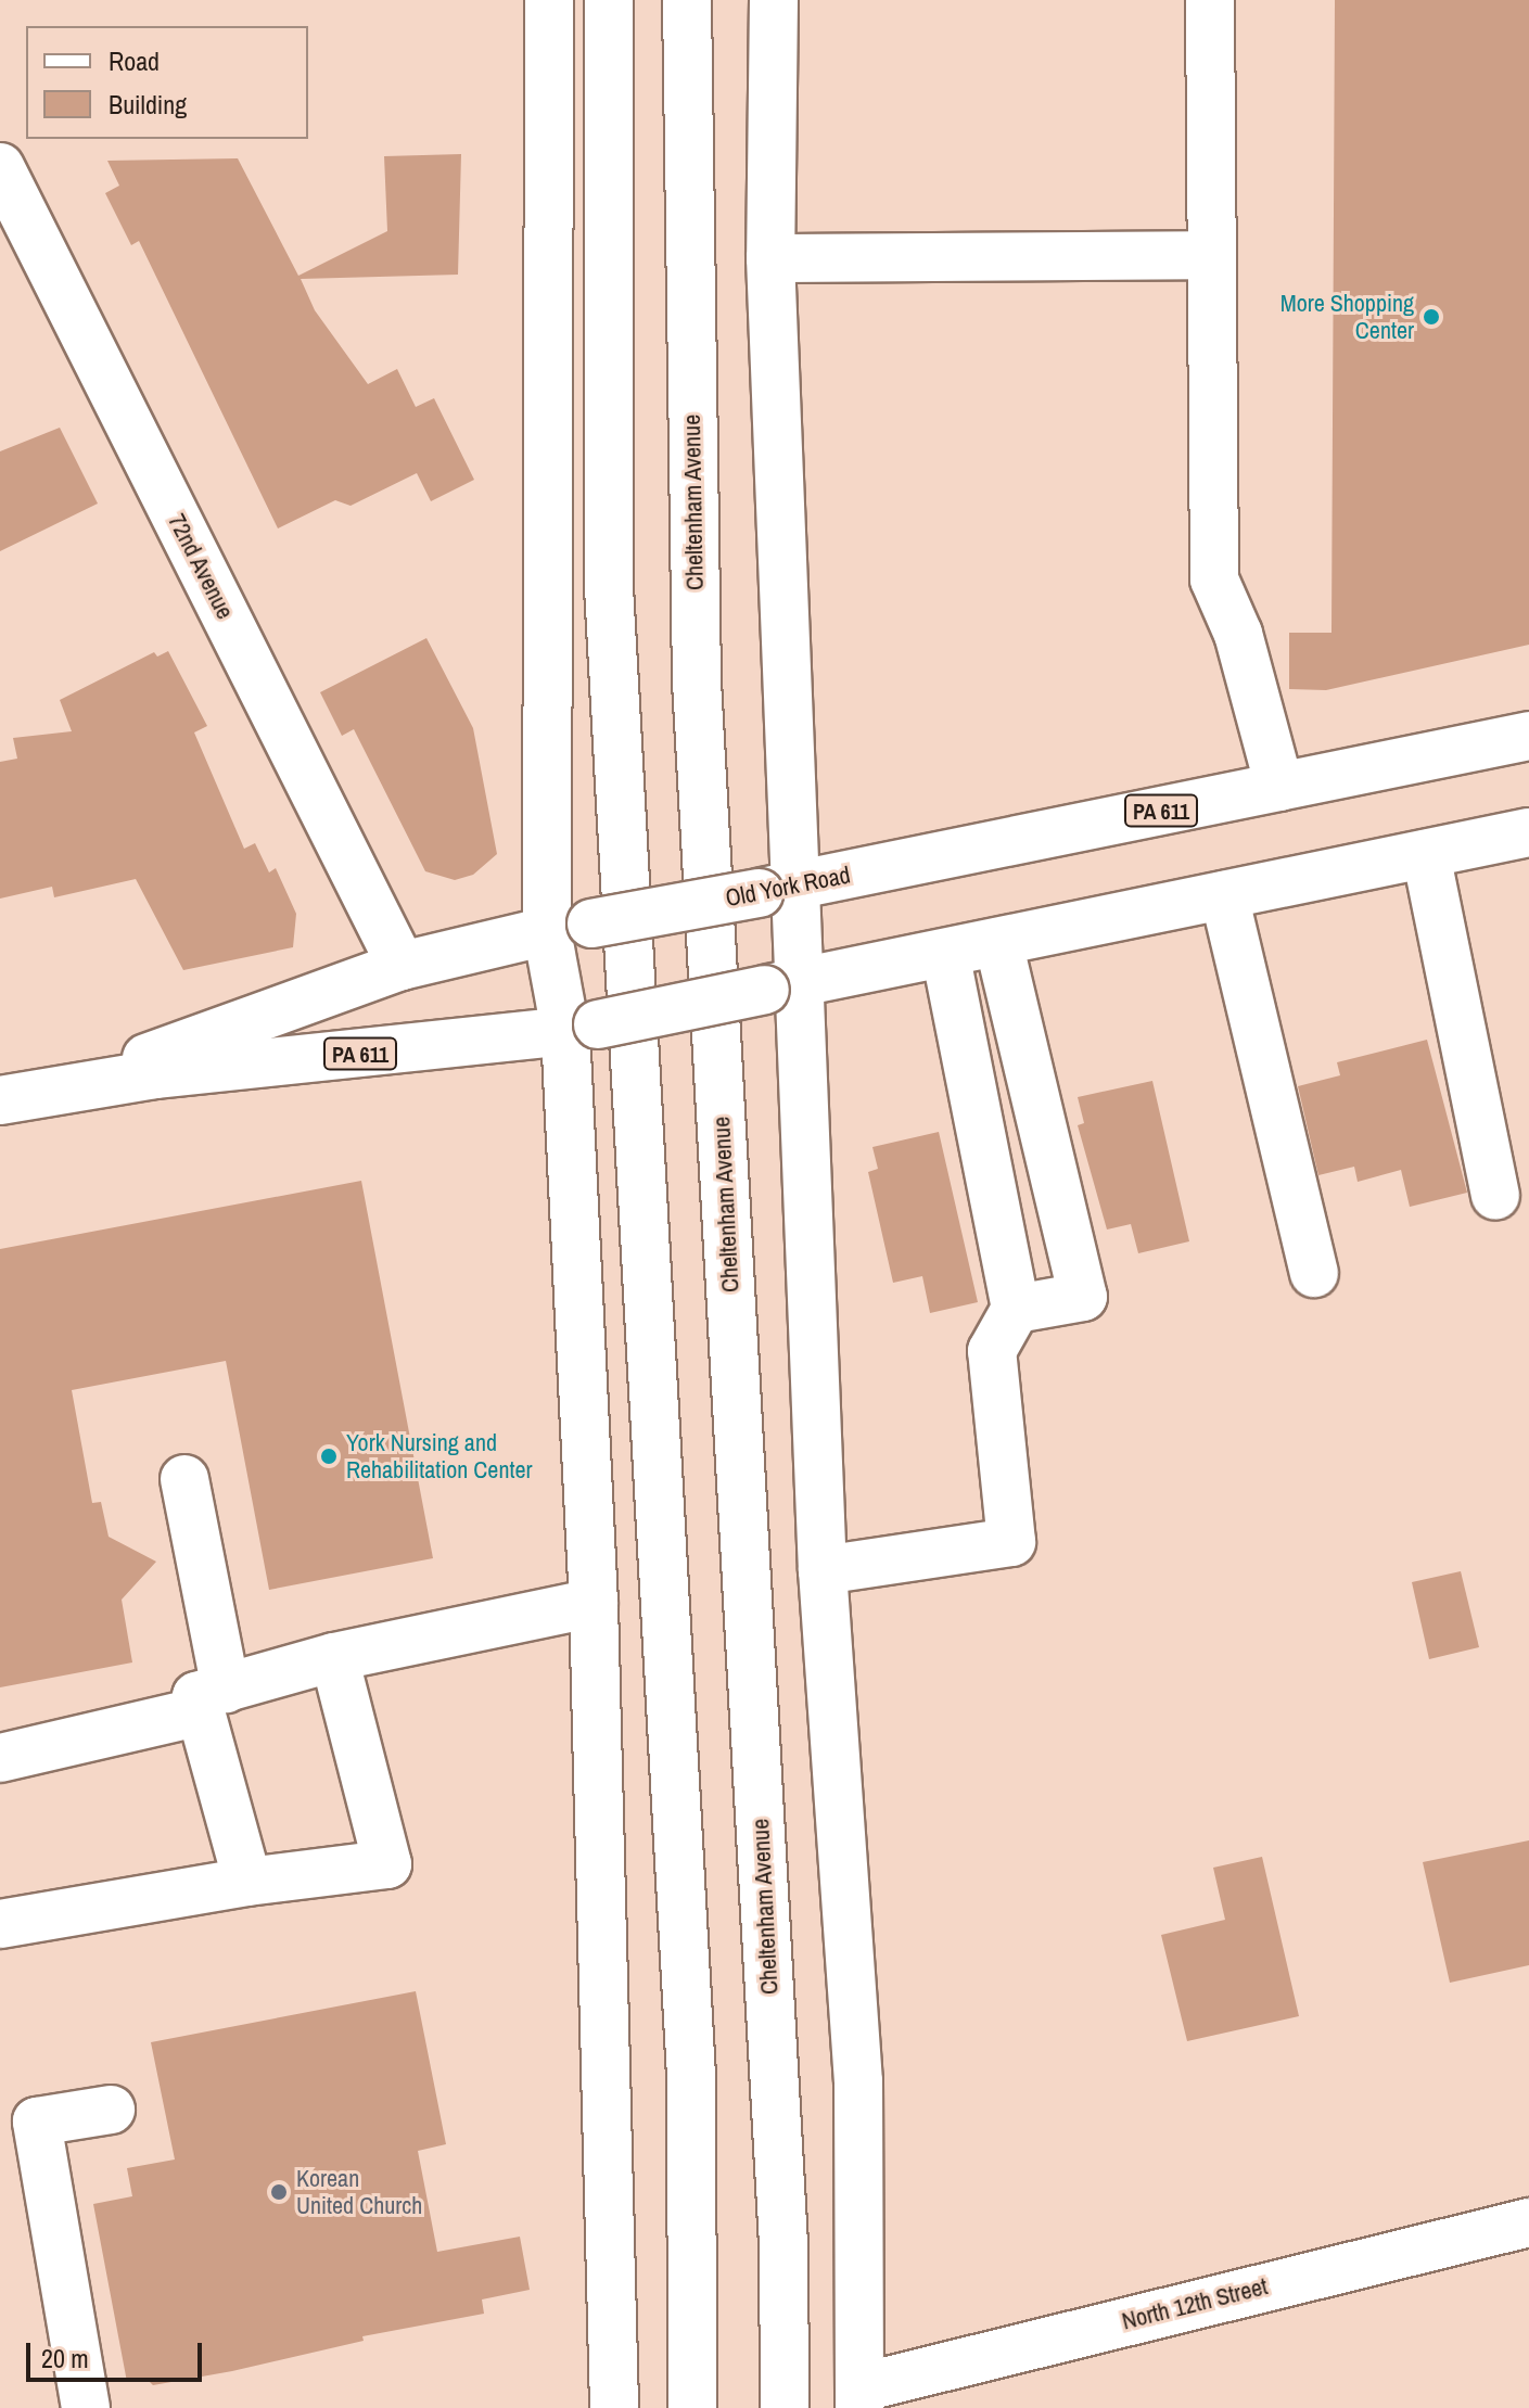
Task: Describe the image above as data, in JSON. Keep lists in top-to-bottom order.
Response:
{
  "streets": {
    "main road": [
      "Cheltenham Avenue",
      "72nd Avenue",
      "PA 611",
      "Old York Road",
      "North 12th Street"
    ]
  },
  "crossings": [
    ["72nd Avenue", "Old York Road"]
  ],
  "places": ["More Shopping Center", "York Nursing and Rehabilitation Center", "Korean United Church"],
  "legend": ["Road", "Building"],
  "scale_bar": "20 m"
}
